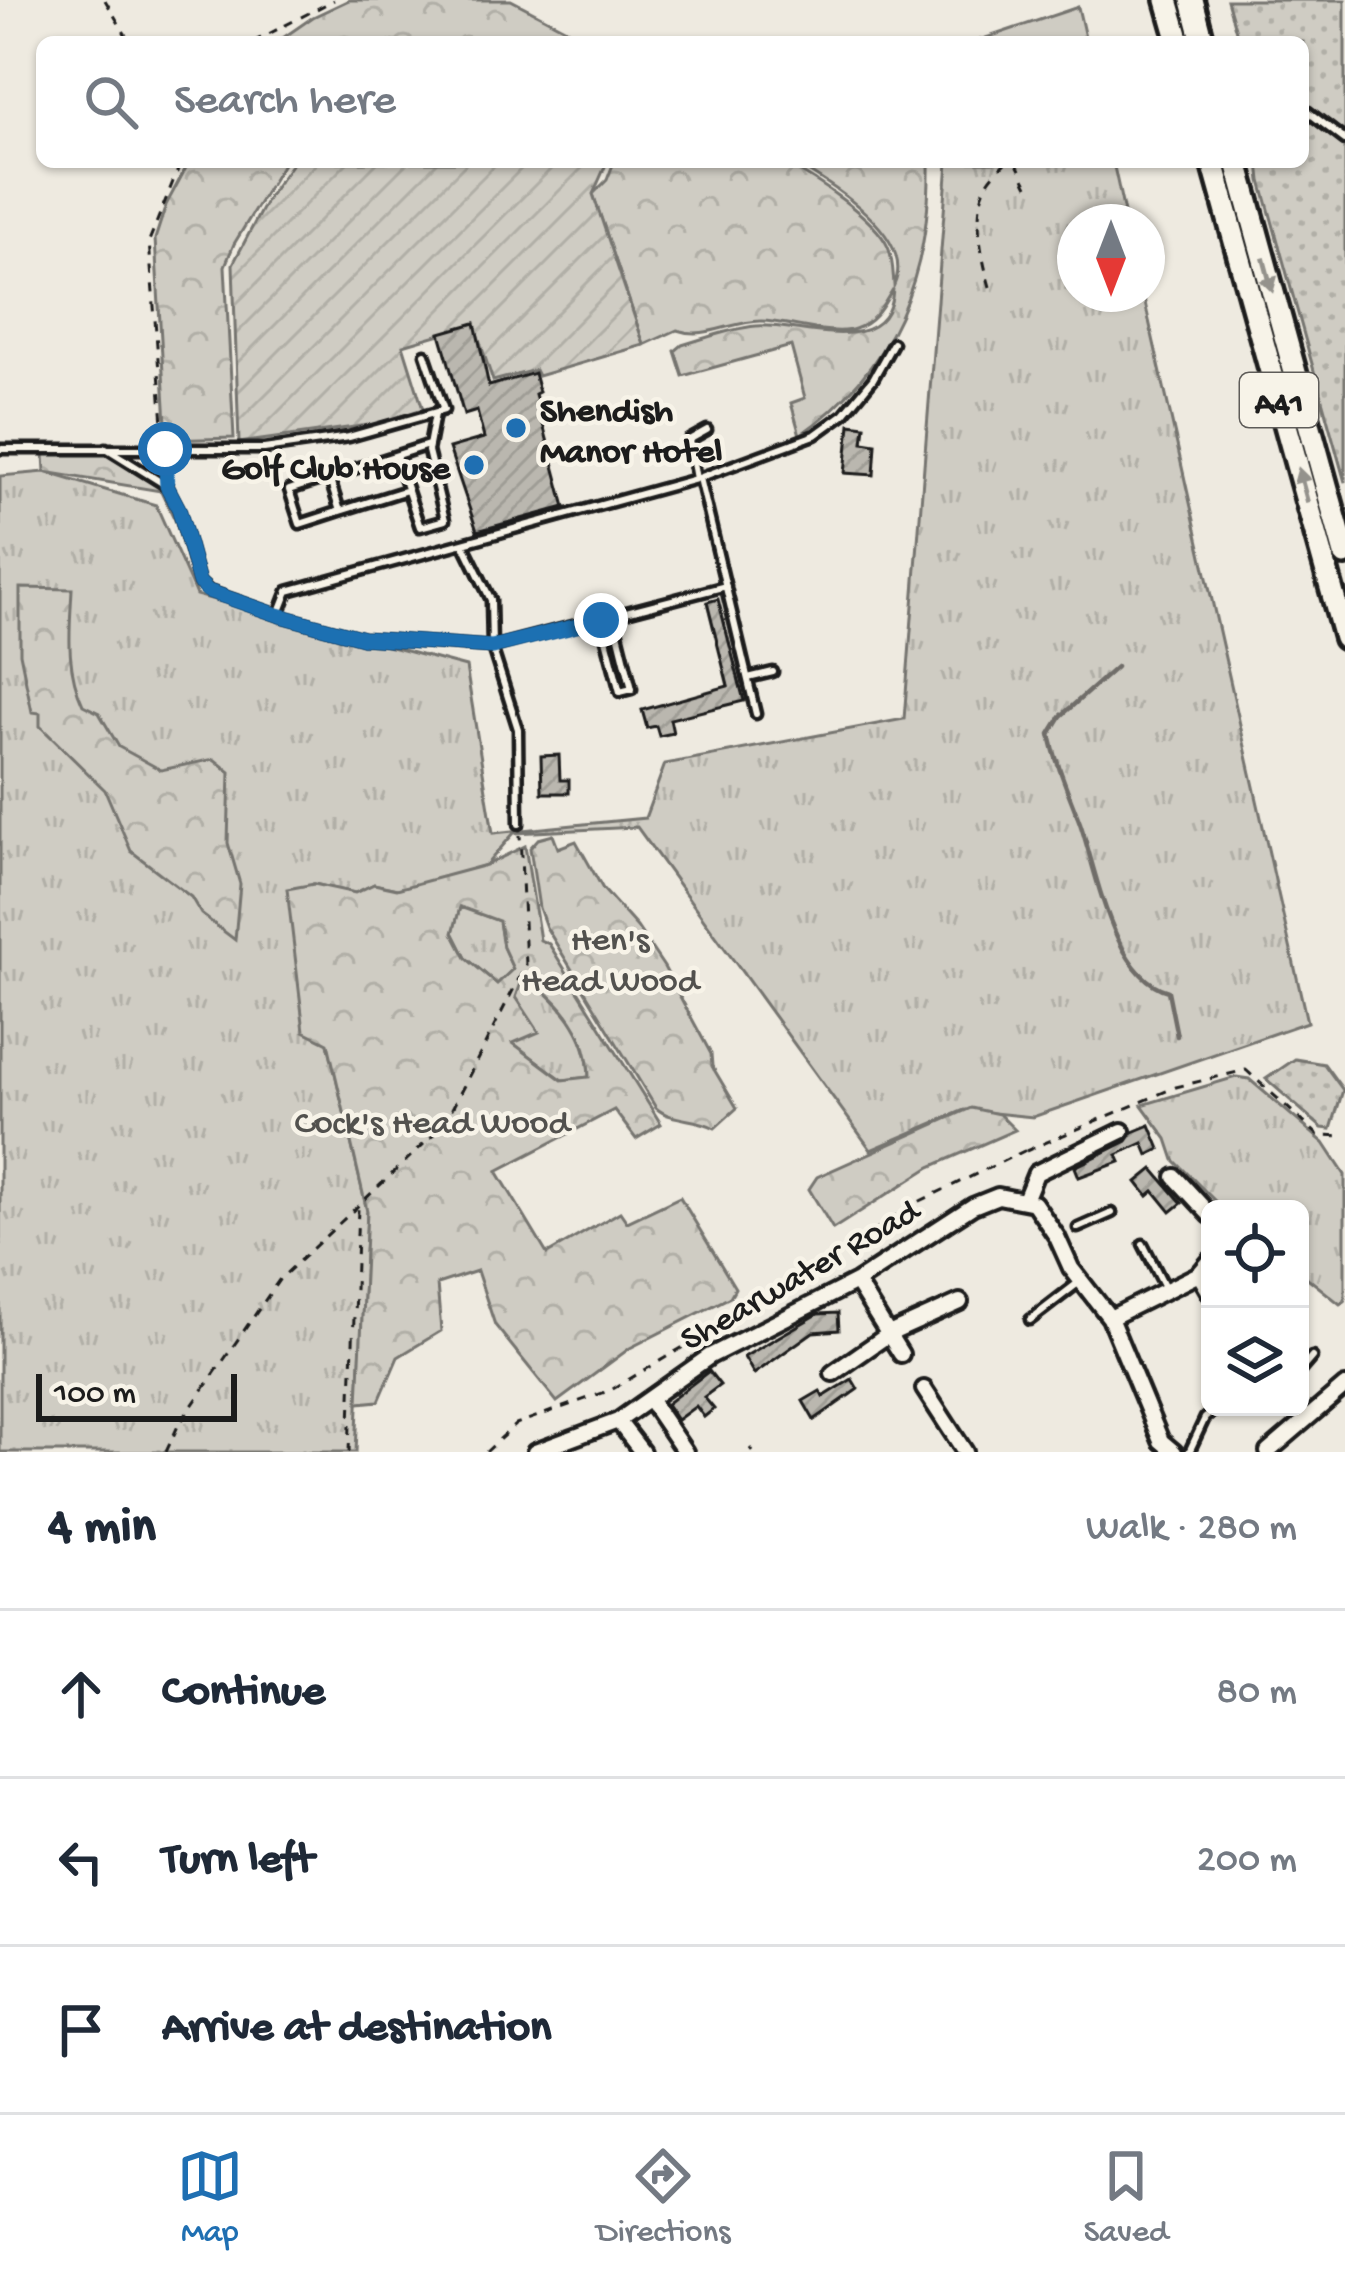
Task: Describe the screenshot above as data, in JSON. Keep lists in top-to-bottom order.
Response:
{
  "streets": {
    "highway": ["A41"],
    "street": ["Shearwater Road"]
  },
  "parks": ["Hen's Head Wood", "Cock's Head Wood"],
  "places": ["Shendish Manor Hotel", "Golf Club House"],
  "scale_bar": "100 m",
  "north": "bottom",
  "page": {
    "search": "Search here",
    "scale": "100 m",
    "heading": ["4 min", "Walk · 280 m"],
    "list": [
      ["Continue", "80 m"],
      ["Turn left", "200 m"],
      "Arrive at destination"
    ],
    "nav": ["Map", "Directions", "Saved"]
  }
}
